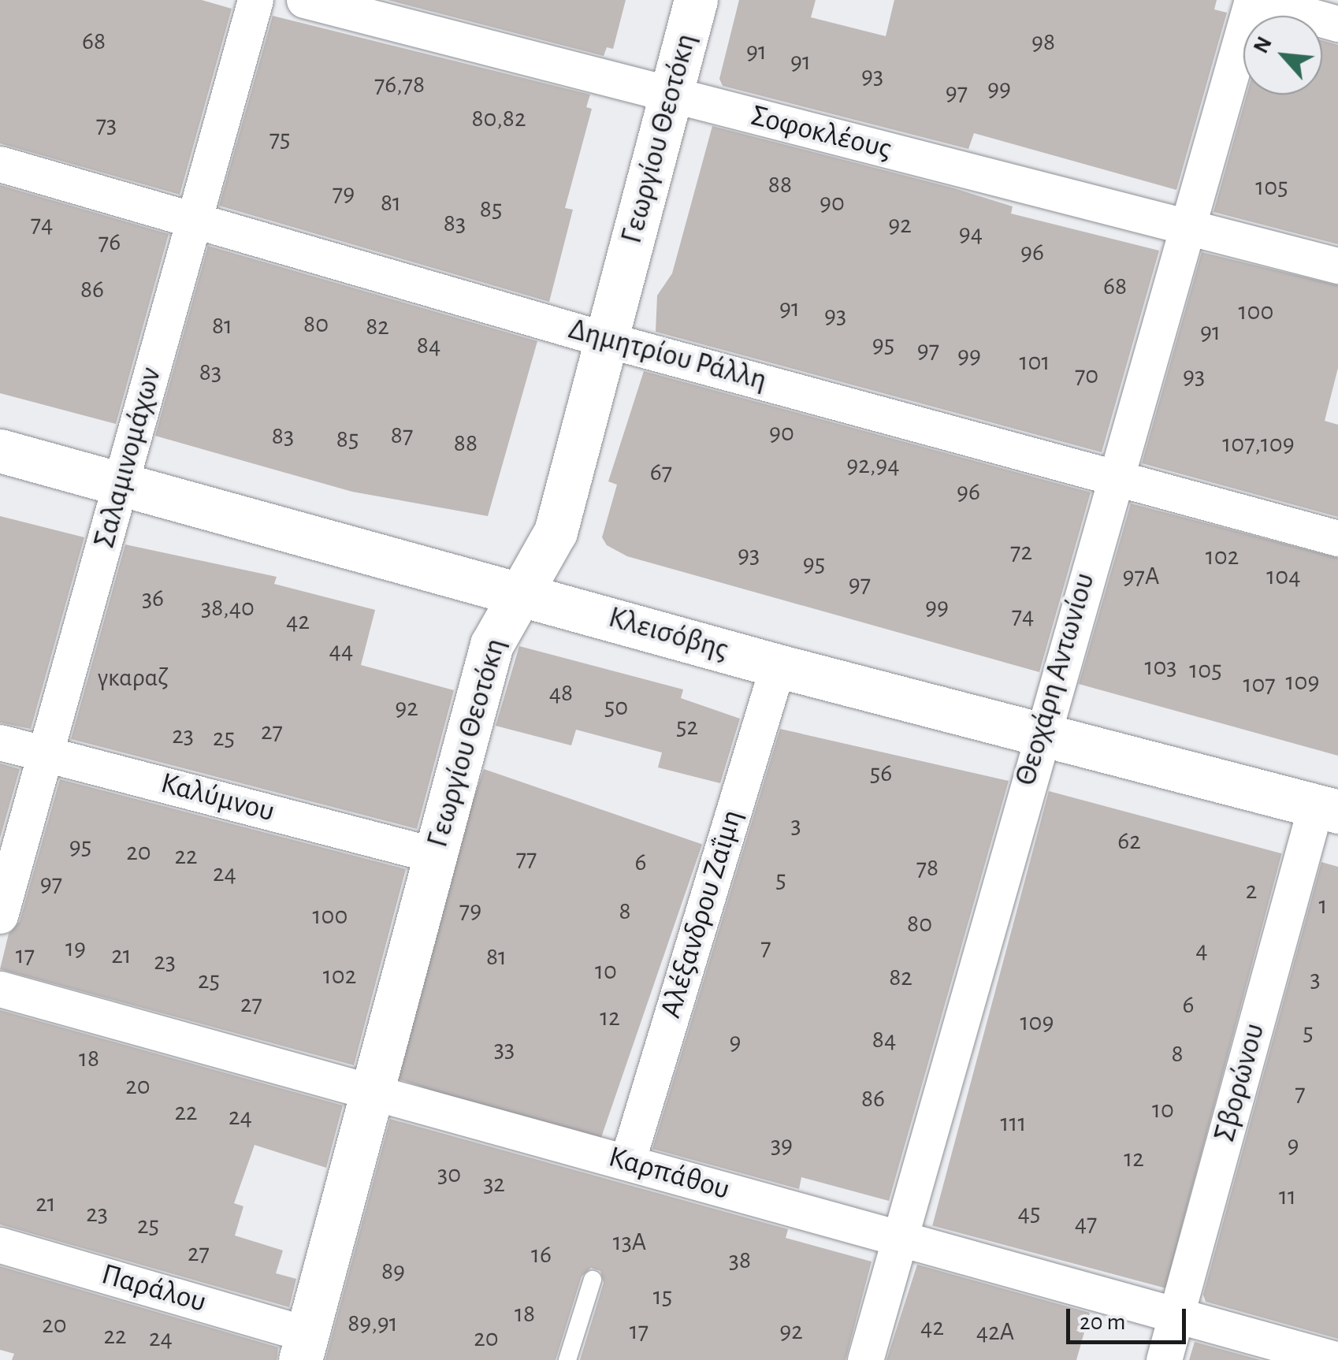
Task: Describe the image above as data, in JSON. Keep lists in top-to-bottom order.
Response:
{
  "streets": {
    "street": [
      "Σοφοκλέους",
      "Γεωργίου Θεοτόκη",
      "Δημητρίου Ράλλη",
      "Σαλαμινομάχων",
      "Κλεισόβης",
      "Θεοχάρη Αντωνίου",
      "Καλύμνου",
      "Αλέξανδρου Ζαΐμη",
      "Σβορώνου",
      "Καρπάθου",
      "Παράλου"
    ]
  },
  "crossings": [
    ["Σοφοκλέους", "Γεωργίου Θεοτόκη"],
    ["Σοφοκλέους", "Θεοχάρη Αντωνίου"],
    ["Γεωργίου Θεοτόκη", "Δημητρίου Ράλλη"],
    ["Γεωργίου Θεοτόκη", "Κλεισόβης"],
    ["Γεωργίου Θεοτόκη", "Καλύμνου"],
    ["Γεωργίου Θεοτόκη", "Καρπάθου"],
    ["Γεωργίου Θεοτόκη", "Παράλου"],
    ["Δημητρίου Ράλλη", "Σαλαμινομάχων"],
    ["Δημητρίου Ράλλη", "Θεοχάρη Αντωνίου"],
    ["Σαλαμινομάχων", "Κλεισόβης"],
    ["Σαλαμινομάχων", "Καλύμνου"],
    ["Κλεισόβης", "Θεοχάρη Αντωνίου"],
    ["Κλεισόβης", "Αλέξανδρου Ζαΐμη"],
    ["Κλεισόβης", "Σβορώνου"],
    ["Θεοχάρη Αντωνίου", "Καρπάθου"],
    ["Αλέξανδρου Ζαΐμη", "Καρπάθου"],
    ["Σβορώνου", "Καρπάθου"]
  ],
  "house_numbers": [
    "68",
    "98",
    "91",
    "91",
    "93",
    "76,78",
    "99",
    "97",
    "80,82",
    "73",
    "75",
    "88",
    "105",
    "79",
    "81",
    "90",
    "85",
    "83",
    "74",
    "92",
    "94",
    "76",
    "96",
    "68",
    "86",
    "91",
    "100",
    "93",
    "80",
    "81",
    "82",
    "91",
    "95",
    "84",
    "97",
    "99",
    "101",
    "83",
    "70",
    "93",
    "90",
    "87",
    "83",
    "85",
    "88",
    "107,109",
    "92,94",
    "67",
    "96",
    "72",
    "93",
    "102",
    "95",
    "97Α",
    "104",
    "97",
    "36",
    "99",
    "38,40",
    "74",
    "42",
    "44",
    "103",
    "105",
    "γκαραζ",
    "109",
    "107",
    "48",
    "50",
    "92",
    "52",
    "27",
    "23",
    "25",
    "56",
    "3",
    "62",
    "95",
    "20",
    "22",
    "77",
    "6",
    "78",
    "24",
    "5",
    "97",
    "2",
    "1",
    "79",
    "8",
    "100",
    "80",
    "7",
    "19",
    "4",
    "17",
    "21",
    "81",
    "23",
    "10",
    "102",
    "82",
    "3",
    "25",
    "27",
    "6",
    "12",
    "109",
    "5",
    "84",
    "9",
    "33",
    "8",
    "18",
    "20",
    "7",
    "86",
    "10",
    "22",
    "24",
    "111",
    "39",
    "9",
    "12",
    "30",
    "32",
    "11",
    "21",
    "45",
    "23",
    "47",
    "25",
    "13Α",
    "27",
    "16",
    "38",
    "89",
    "15",
    "18",
    "89,91",
    "20",
    "42",
    "17",
    "92",
    "42Α",
    "22",
    "24",
    "20"
  ],
  "scale_bar": "20 m",
  "north": "top left"
}
